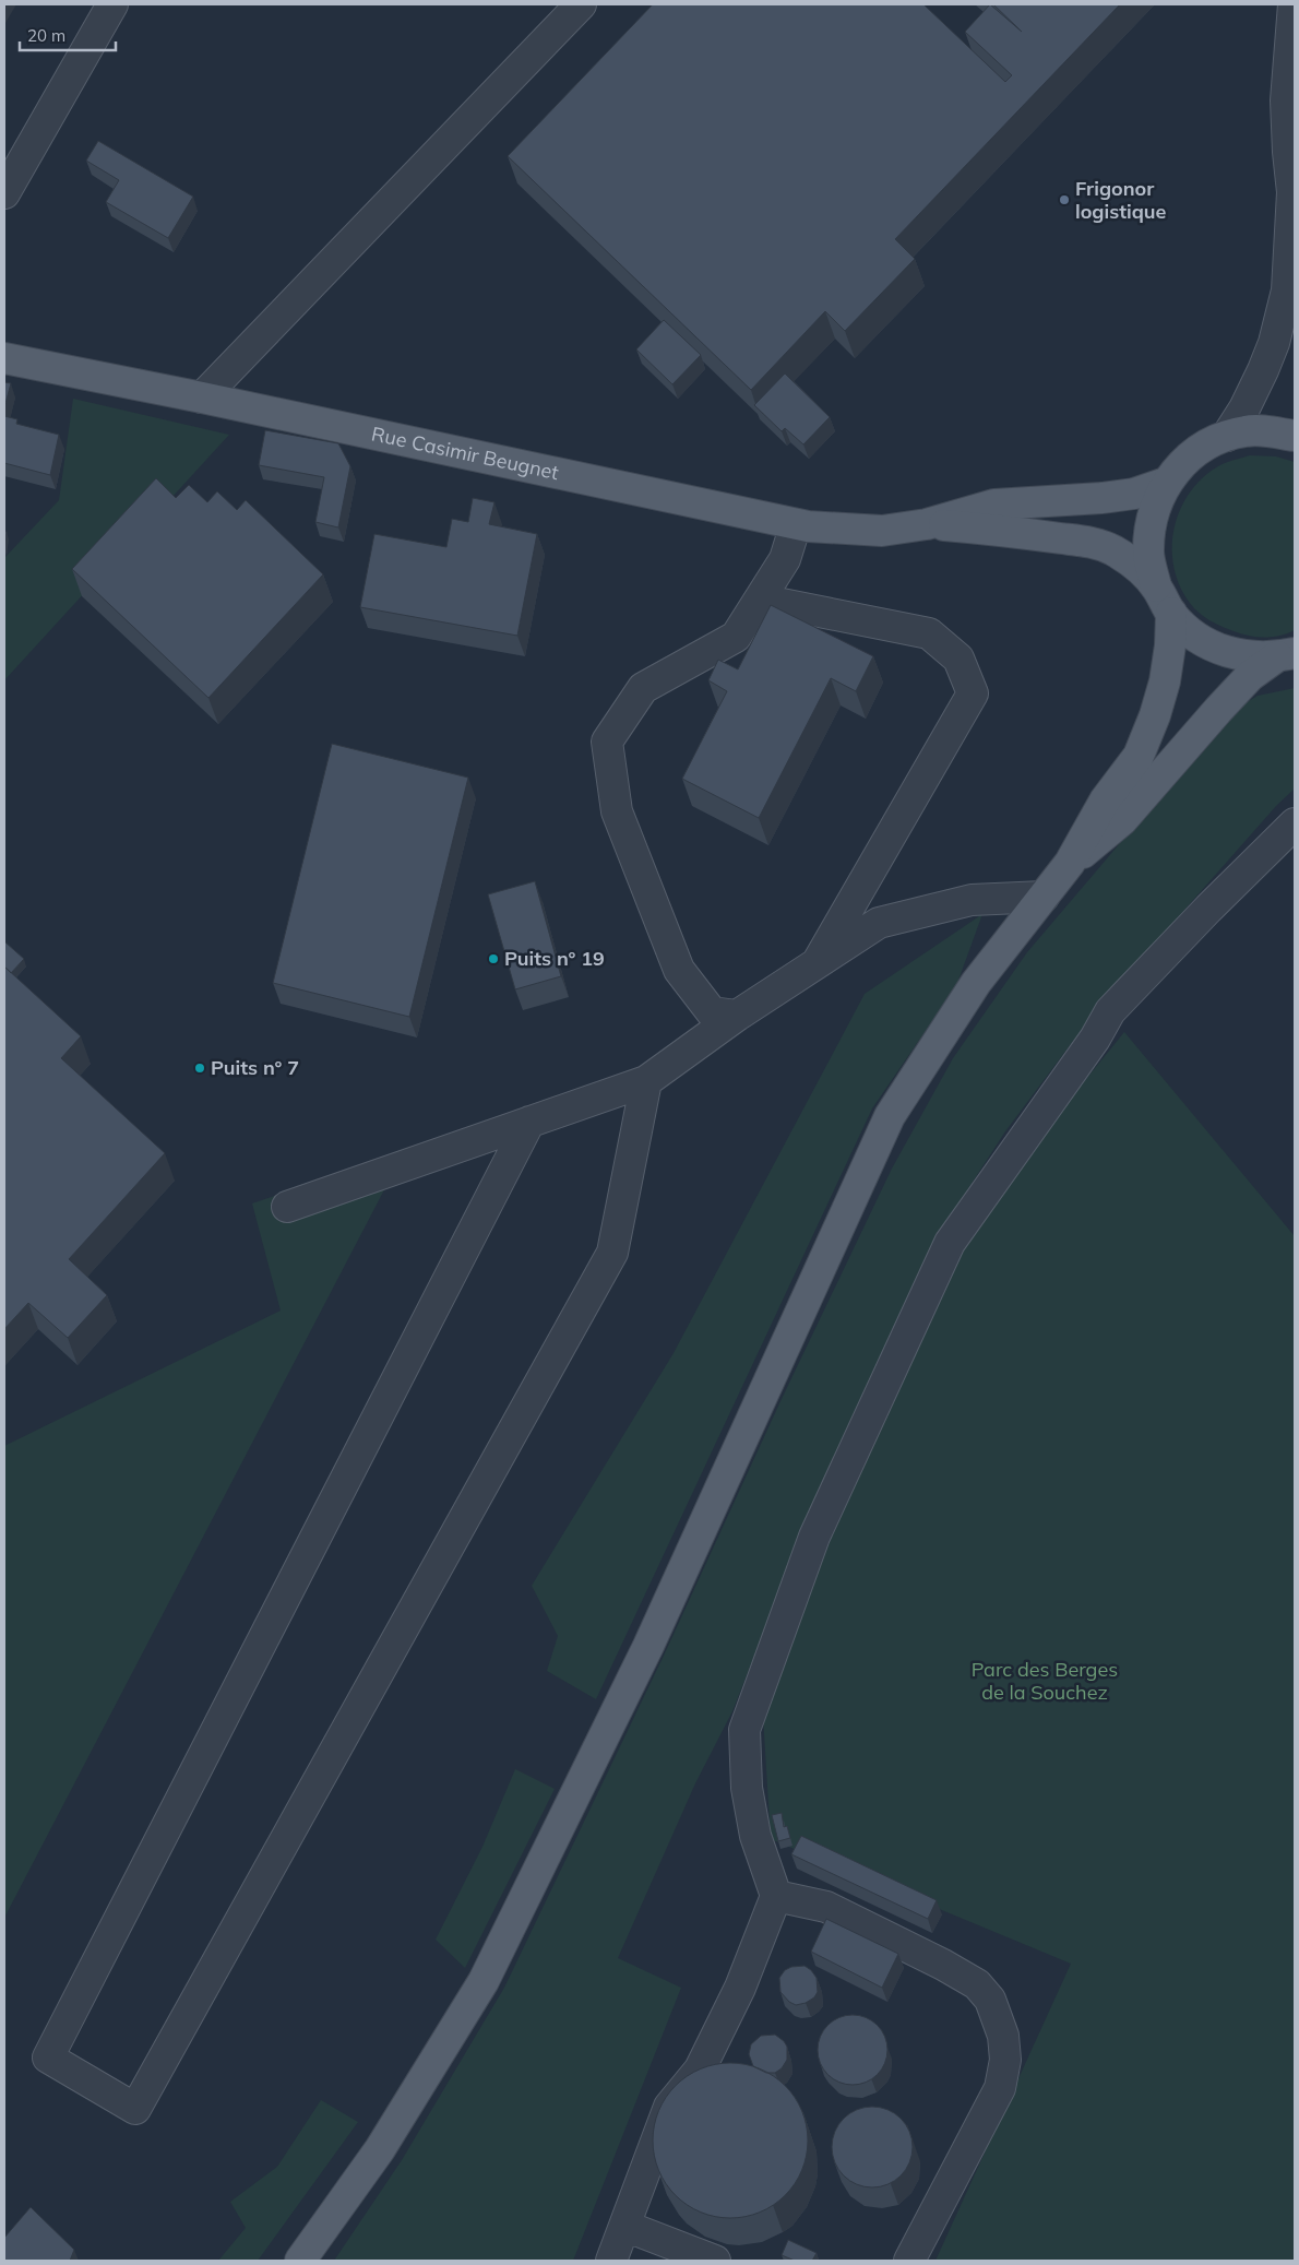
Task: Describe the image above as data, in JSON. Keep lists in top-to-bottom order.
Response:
{
  "streets": {
    "main road": ["Rue Casimir Beugnet"]
  },
  "parks": ["Parc des Berges de la Souchez"],
  "places": ["Frigonor logistique", "Puits n° 19", "Puits n° 7"],
  "scale_bar": "20 m"
}
